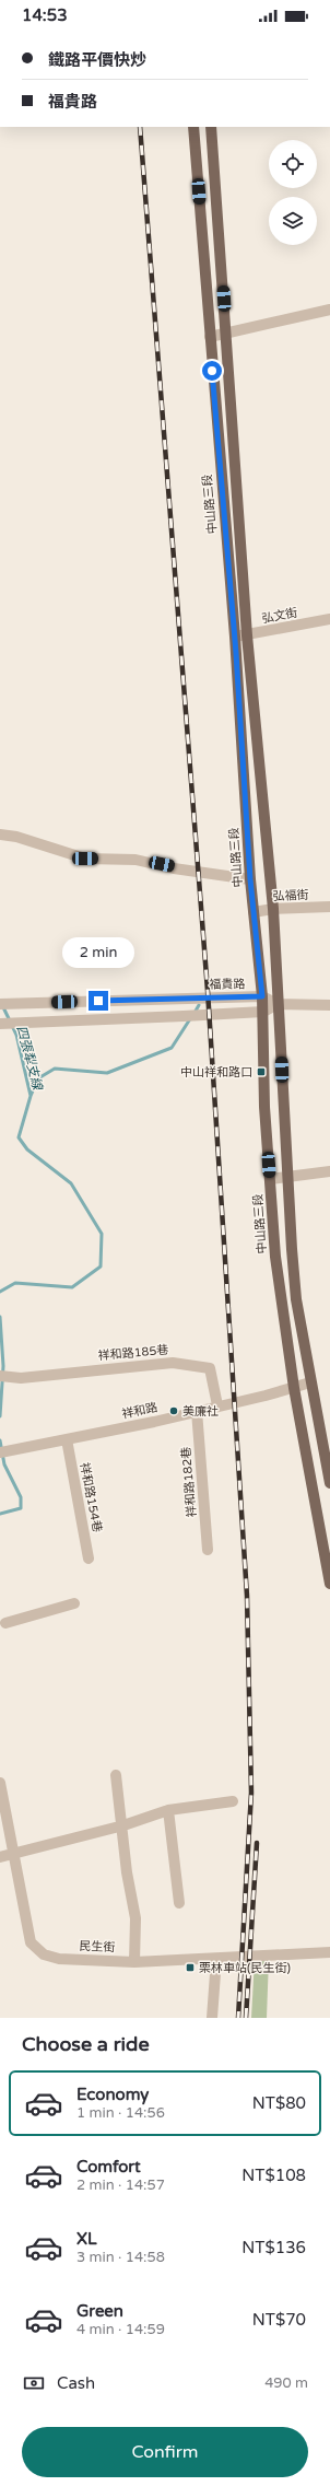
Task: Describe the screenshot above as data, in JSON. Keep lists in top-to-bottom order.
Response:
{
  "streets": {
    "main road": ["中山路三段"],
    "street": [
      "弘文街",
      "弘福街",
      "福貴路",
      "祥和路185巷",
      "祥和路",
      "祥和路182巷",
      "祥和路154巷",
      "民生街"
    ]
  },
  "crossings": [
    ["中山路三段", "弘文街"],
    ["中山路三段", "弘福街"],
    ["中山路三段", "福貴路"],
    ["中山路三段", "祥和路"],
    ["祥和路185巷", "祥和路"],
    ["祥和路", "祥和路182巷"],
    ["祥和路", "祥和路154巷"]
  ],
  "water": ["四張犁支線"],
  "places": {
    "transit": ["中山祥和路口", "栗林車站(民生街)"],
    "other": ["美廉社"]
  },
  "page": {
    "status": "14:53",
    "banner": ["鐵路平價快炒", "福貴路"],
    "bubble": "2 min",
    "heading": "Choose a ride",
    "list": [
      {
        "name": "Economy",
        "note": "1 min · 14:56",
        "value": "NT$80"
      },
      {
        "name": "Comfort",
        "note": "2 min · 14:57",
        "value": "NT$108"
      },
      {
        "name": "XL",
        "note": "3 min · 14:58",
        "value": "NT$136"
      },
      {
        "name": "Green",
        "note": "4 min · 14:59",
        "value": "NT$70"
      }
    ],
    "pay": ["Cash", "490 m"],
    "buttons": "Confirm"
  }
}
